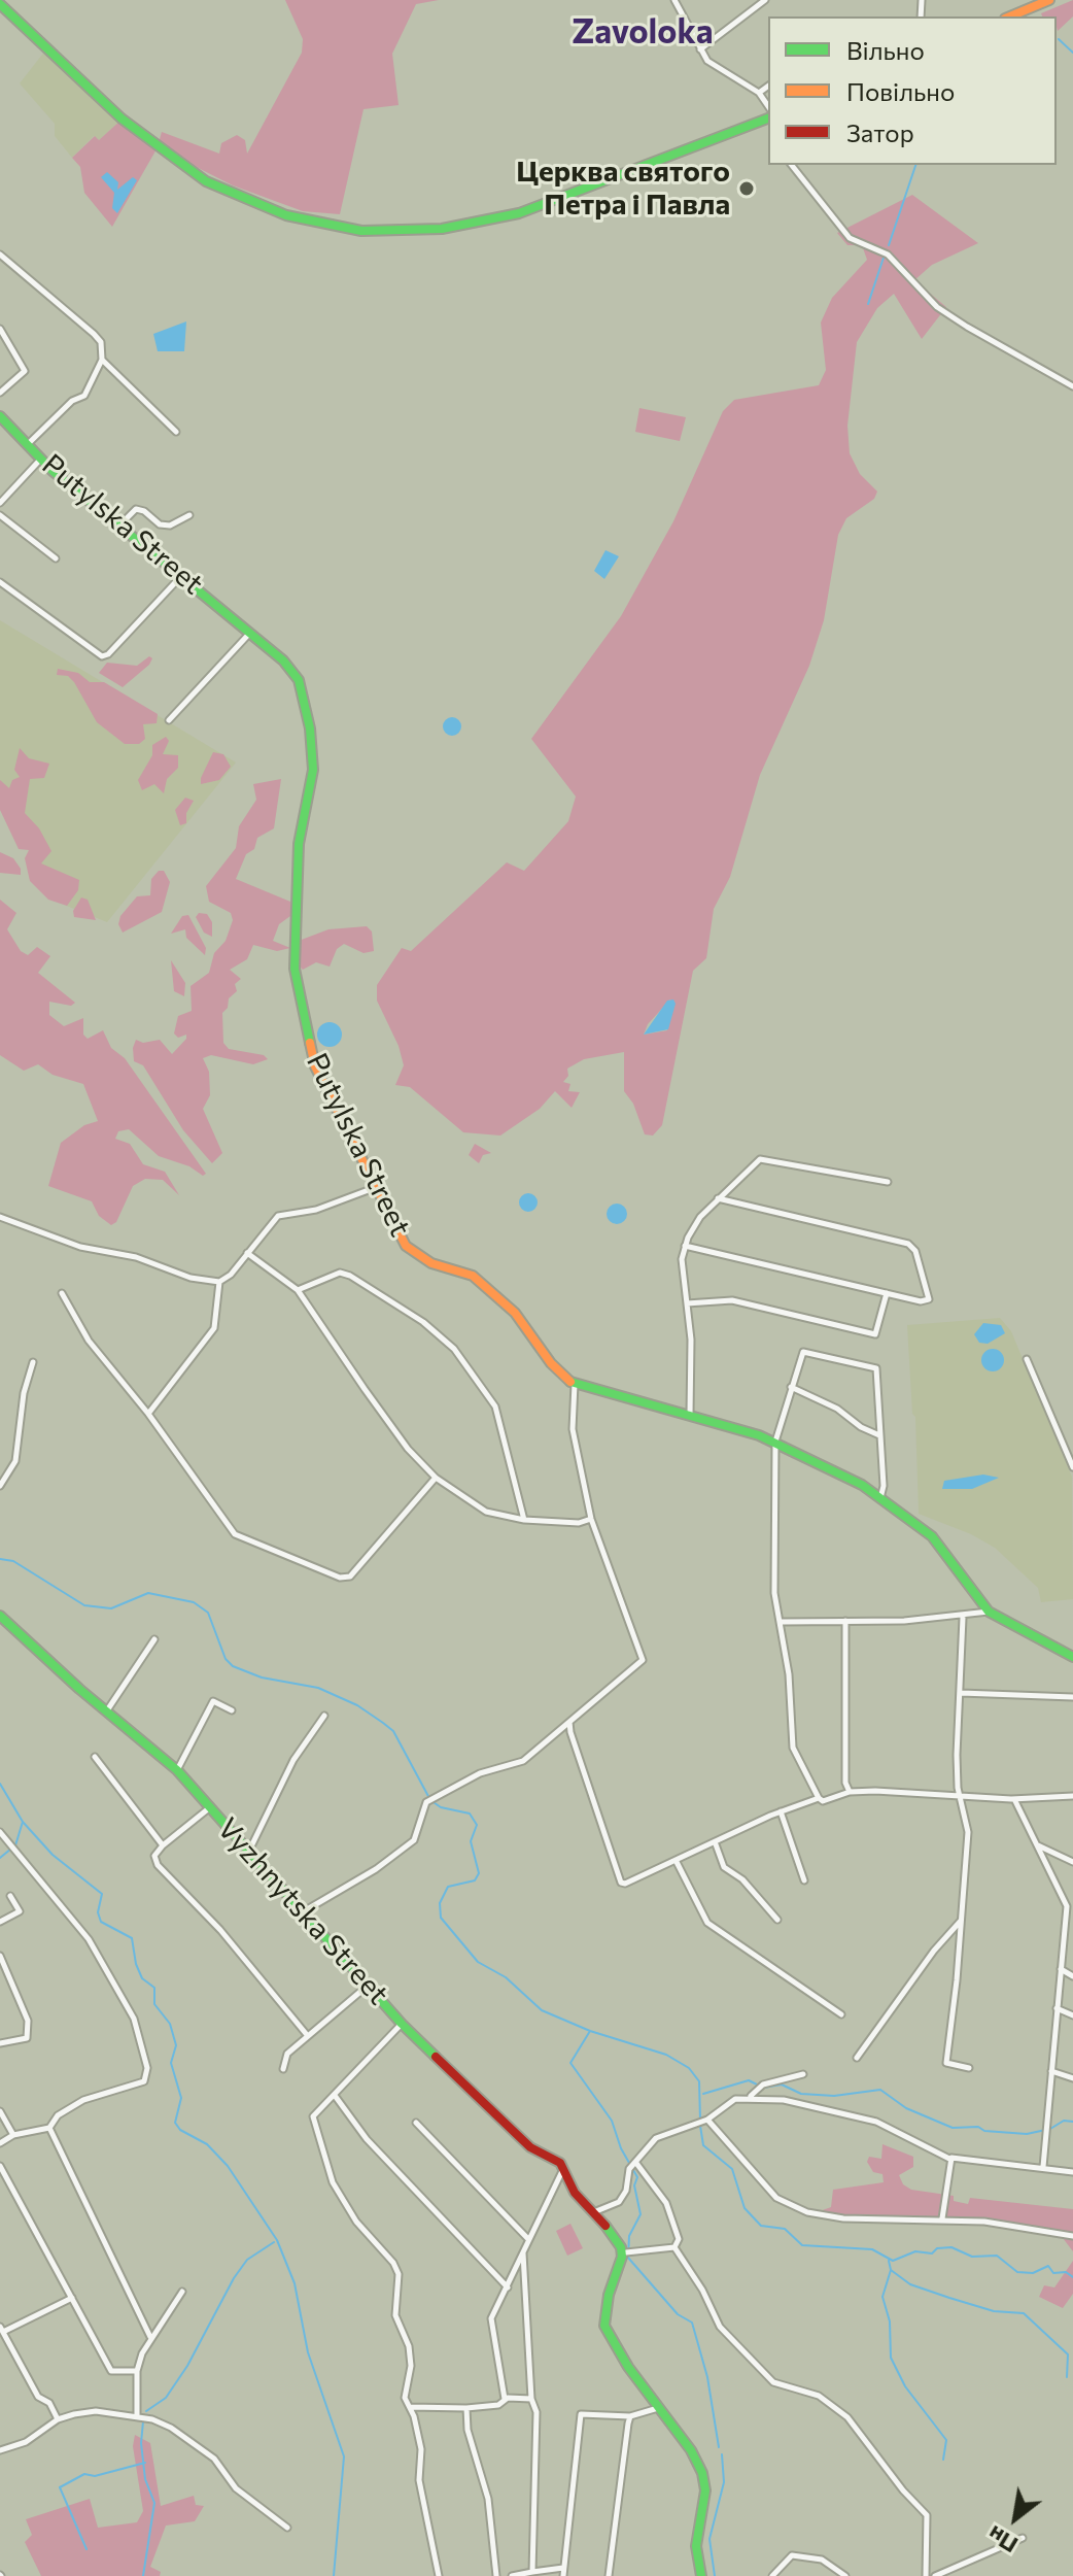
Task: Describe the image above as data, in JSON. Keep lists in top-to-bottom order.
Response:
{
  "streets": {
    "street": ["Putylska Street", "Vyzhnytska Street"]
  },
  "districts": ["Zavoloka"],
  "places": ["Церква святого Петра і Павла"],
  "legend": ["Вільно", "Повільно", "Затор"],
  "north": "bottom left"
}
